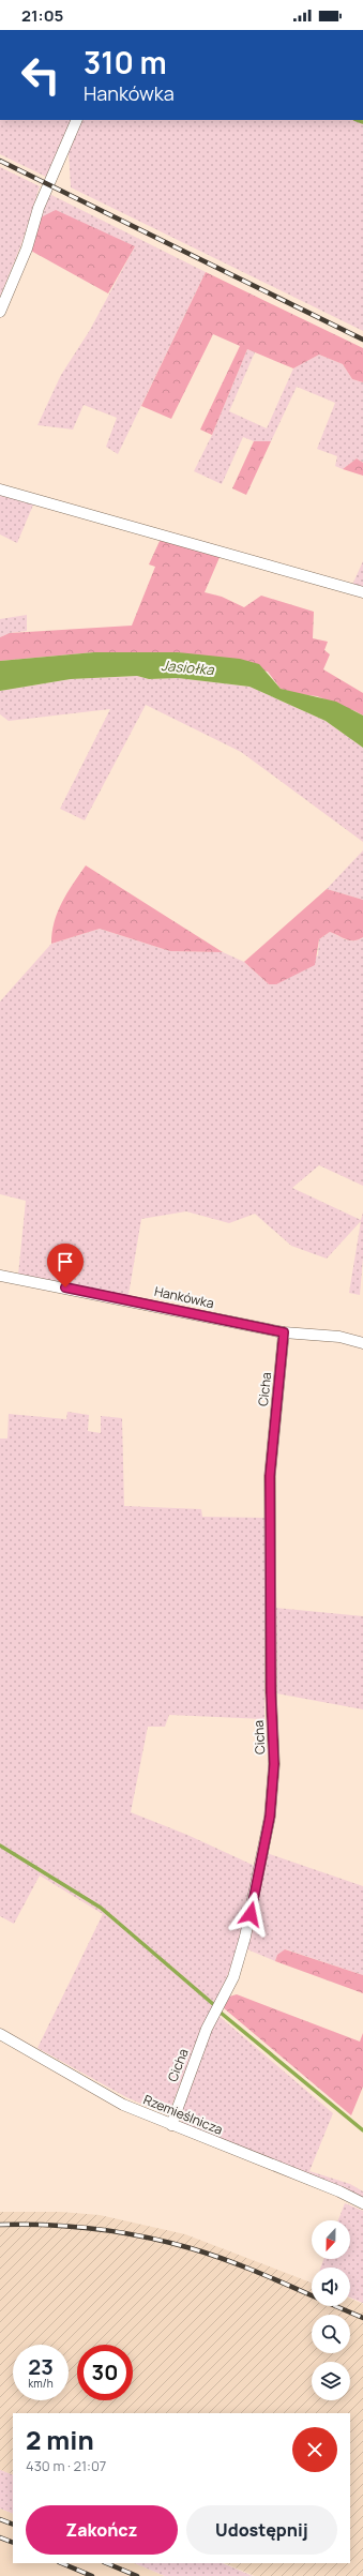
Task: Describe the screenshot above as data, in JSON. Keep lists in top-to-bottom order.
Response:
{
  "streets": {
    "street": ["Hankówka", "Cicha", "Rzemieślnicza"]
  },
  "crossings": [
    ["Hankówka", "Cicha"],
    ["Cicha", "Rzemieślnicza"]
  ],
  "water": ["Jasiołka"],
  "north": "bottom",
  "page": {
    "status": "21:05",
    "turn": ["310 m", "Hankówka"],
    "speed": "23 km/h",
    "limit": "30",
    "heading": ["2 min", "430 m · 21:07"],
    "buttons": ["Zakończ", "Udostępnij"]
  }
}
